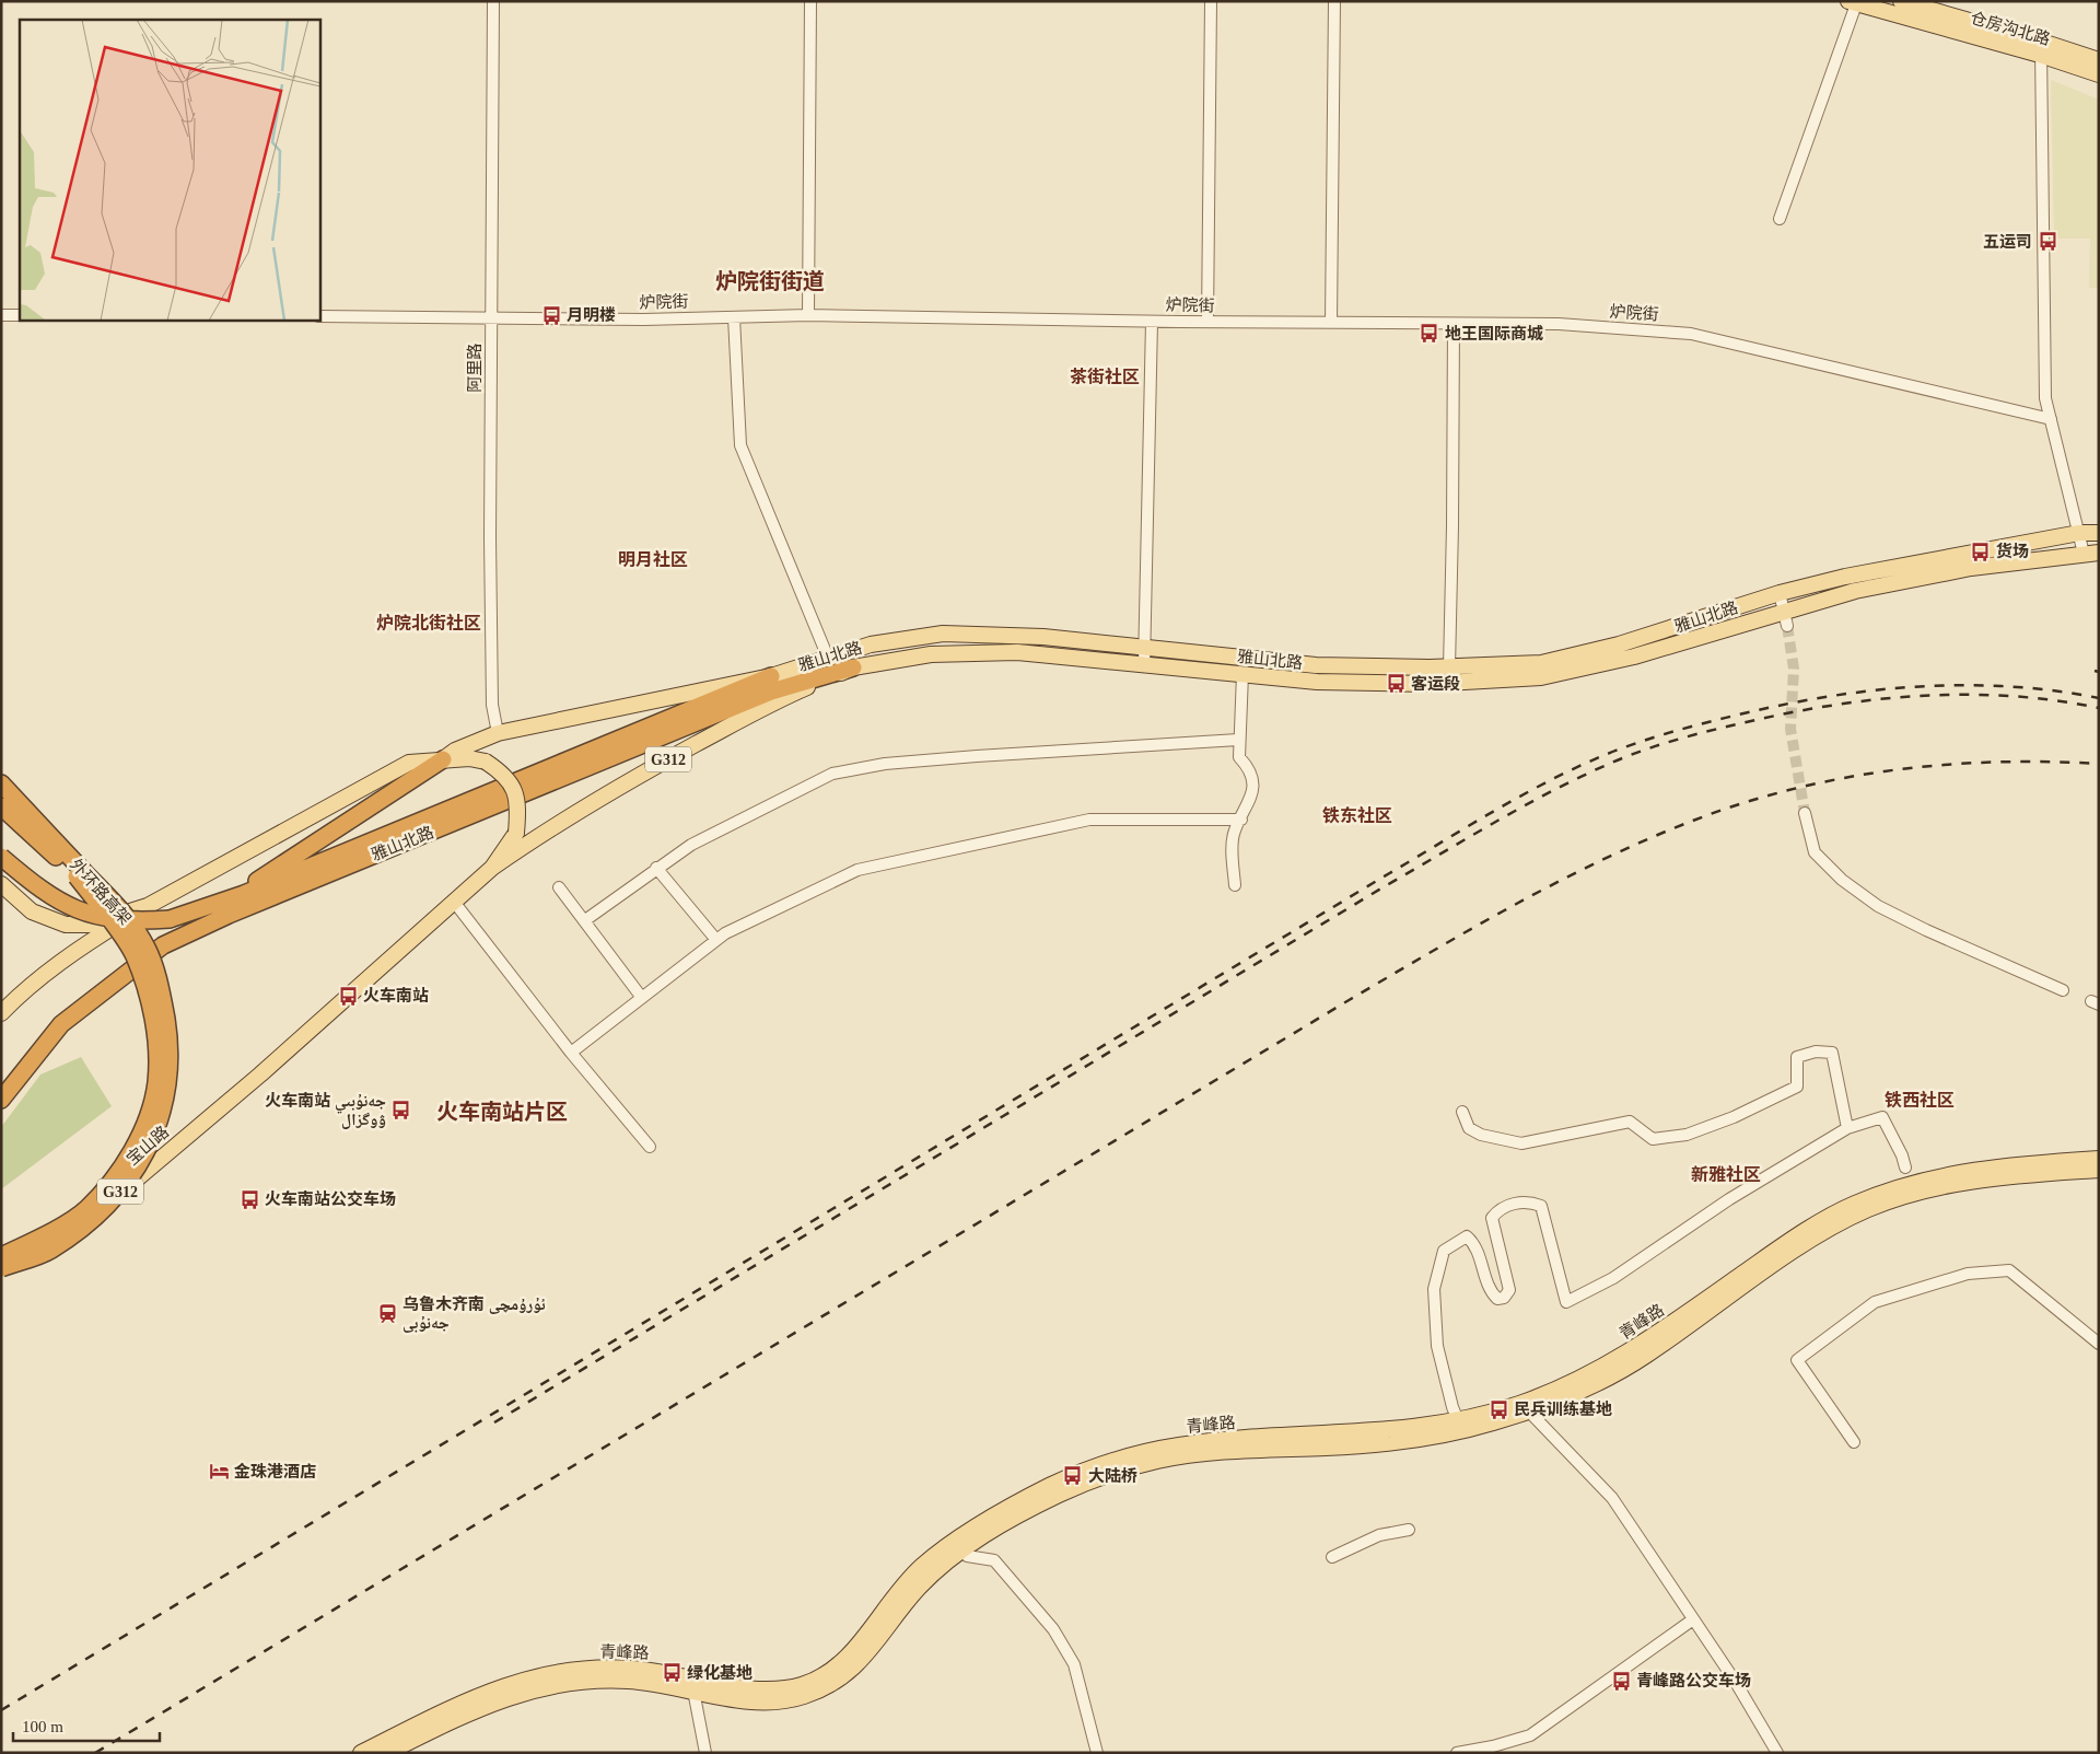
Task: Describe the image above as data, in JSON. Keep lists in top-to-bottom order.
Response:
{
  "streets": {
    "highway": ["雅山北路", "外环路高架"],
    "main road": [
      "仓房沟北路",
      "G312",
      "宝山路",
      "青峰路"
    ],
    "street": ["炉院街", "阿里路"]
  },
  "crossings": [
    ["炉院街", "阿里路"],
    ["阿里路", "雅山北路"],
    ["雅山北路", "G312"],
    ["G312", "宝山路"]
  ],
  "districts": [
    "炉院街街道",
    "茶街社区",
    "明月社区",
    "炉院北街社区",
    "铁东社区",
    "铁西社区",
    "火车南站片区",
    "新雅社区"
  ],
  "places": {
    "bus stop": [
      "五运司",
      "月明楼",
      "地王国际商城",
      "货场",
      "客运段",
      "火车南站",
      "火车南站 جەنۇبىي ۋوگزال",
      "火车南站公交车场",
      "民兵训练基地",
      "大陆桥",
      "绿化基地",
      "青峰路公交车场"
    ],
    "station": ["乌鲁木齐南 ئۇرۇمچى جەنۇبى"],
    "hotel": ["金珠港酒店"]
  },
  "scale_bar": "100 m"
}
